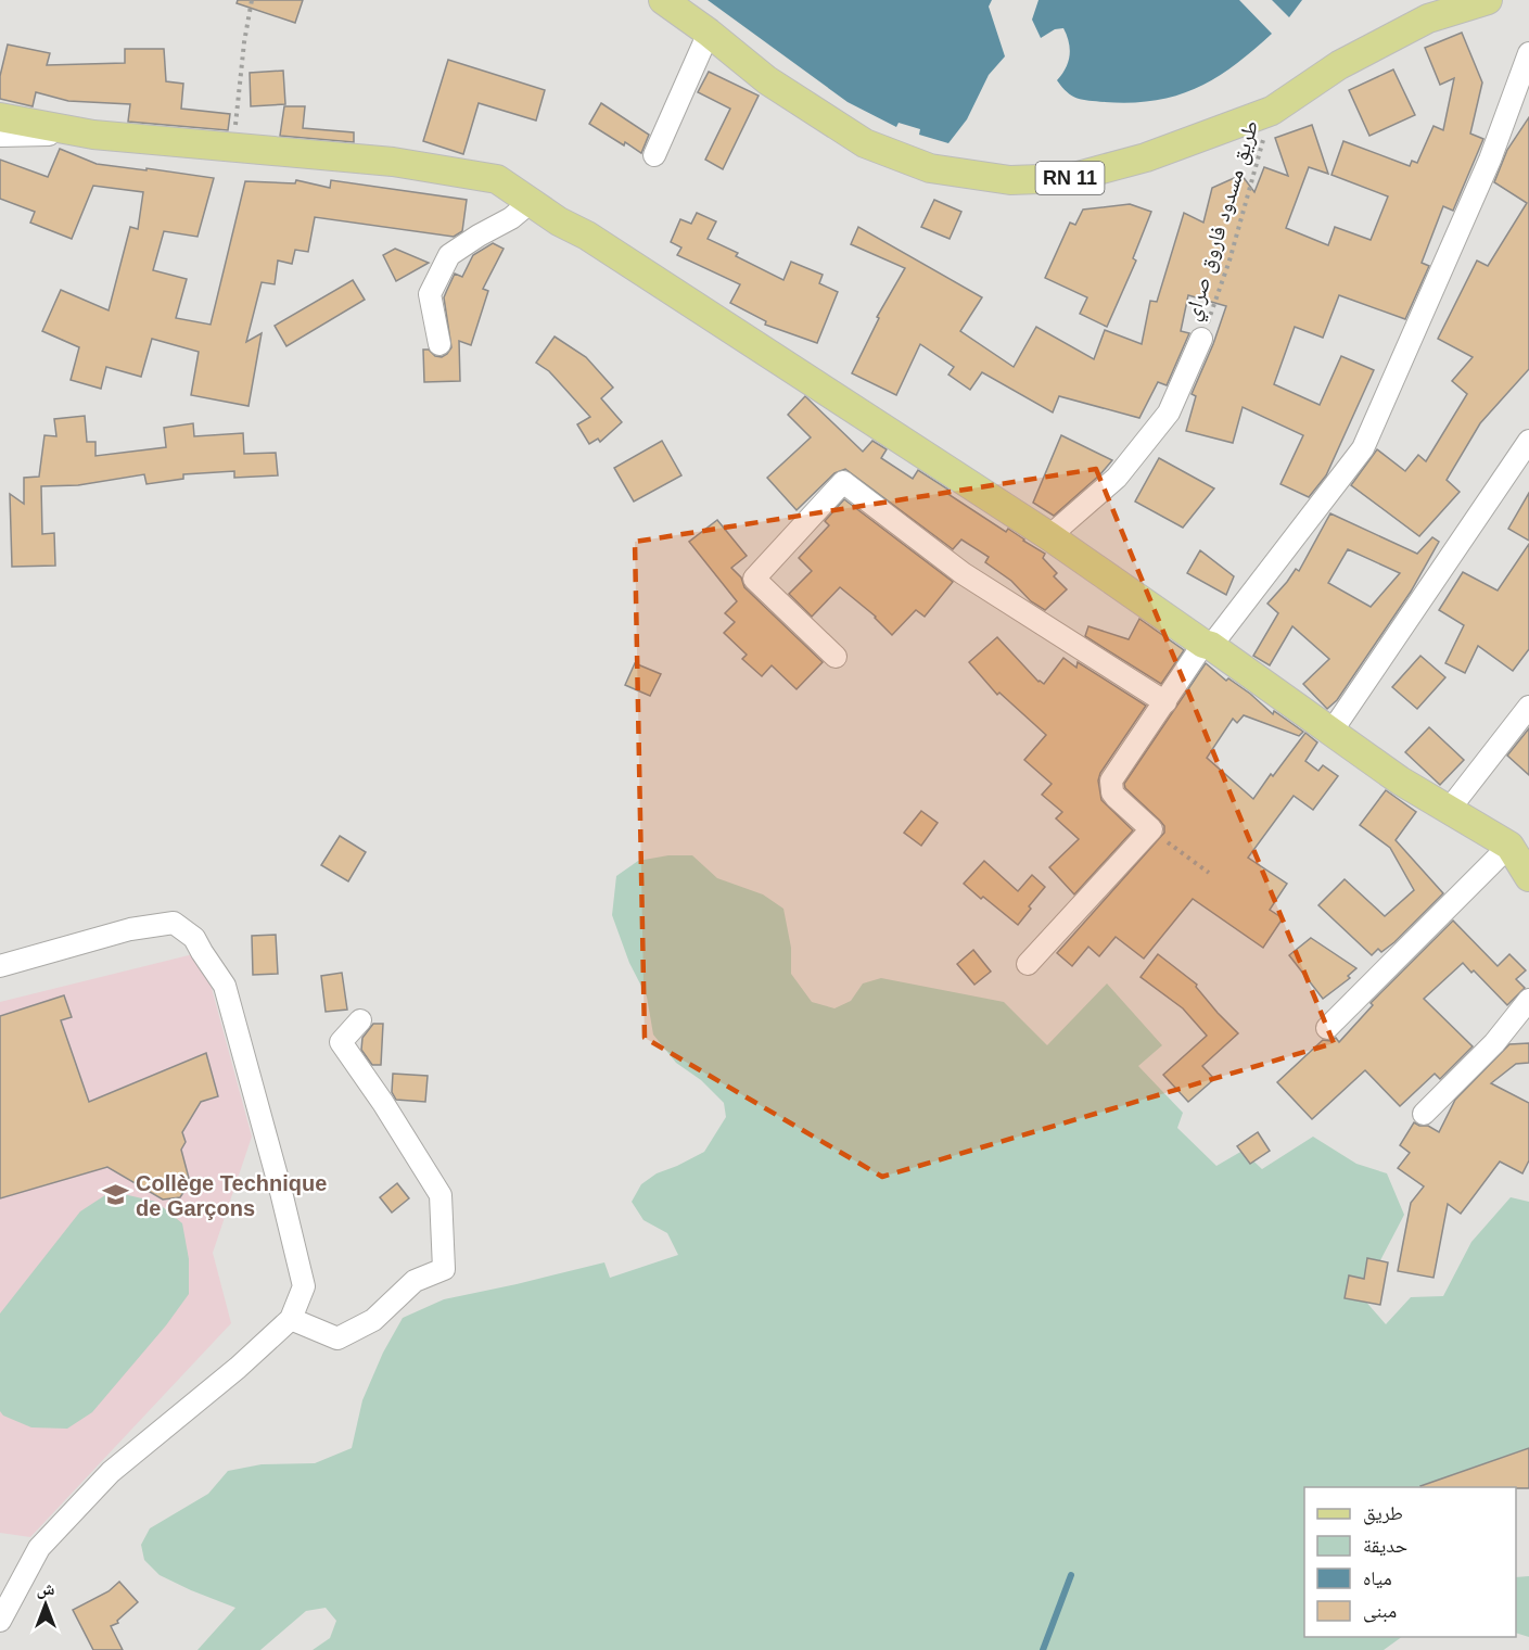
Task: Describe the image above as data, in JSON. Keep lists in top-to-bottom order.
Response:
{
  "streets": {
    "main road": ["RN 11"],
    "path": ["طريق مسدود فاروق صراي"]
  },
  "crossings": [
    ["RN 11", "طريق مسدود فاروق صراي"]
  ],
  "places": {
    "school or university": ["Collège Technique de Garçons"]
  },
  "legend": [
    "طريق",
    "حديقة",
    "مياه",
    "مبنى"
  ],
  "north": "top"
}
